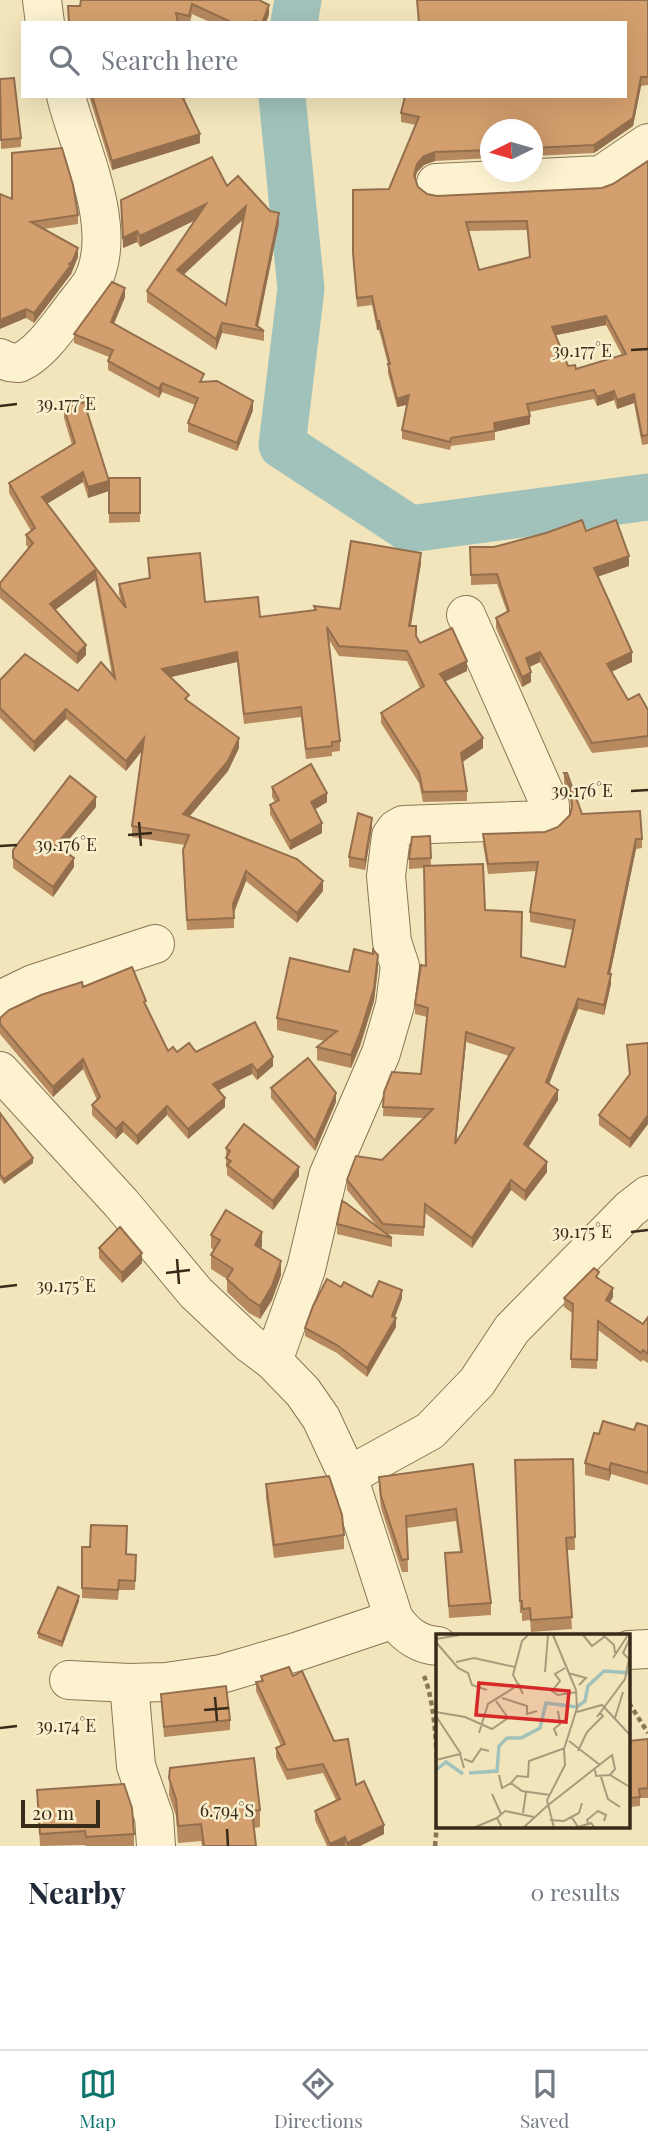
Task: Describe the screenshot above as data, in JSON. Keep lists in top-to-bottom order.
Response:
{
  "scale_bar": "20 m",
  "north": "left",
  "page": {
    "search": "Search here",
    "scale": "20 m",
    "heading": ["Nearby", "0 results"],
    "nav": ["Map", "Directions", "Saved"]
  },
  "coordinates": [
    "39.177°E",
    "39.176°E",
    "39.175°E",
    "39.174°E",
    "6.794°S"
  ]
}
